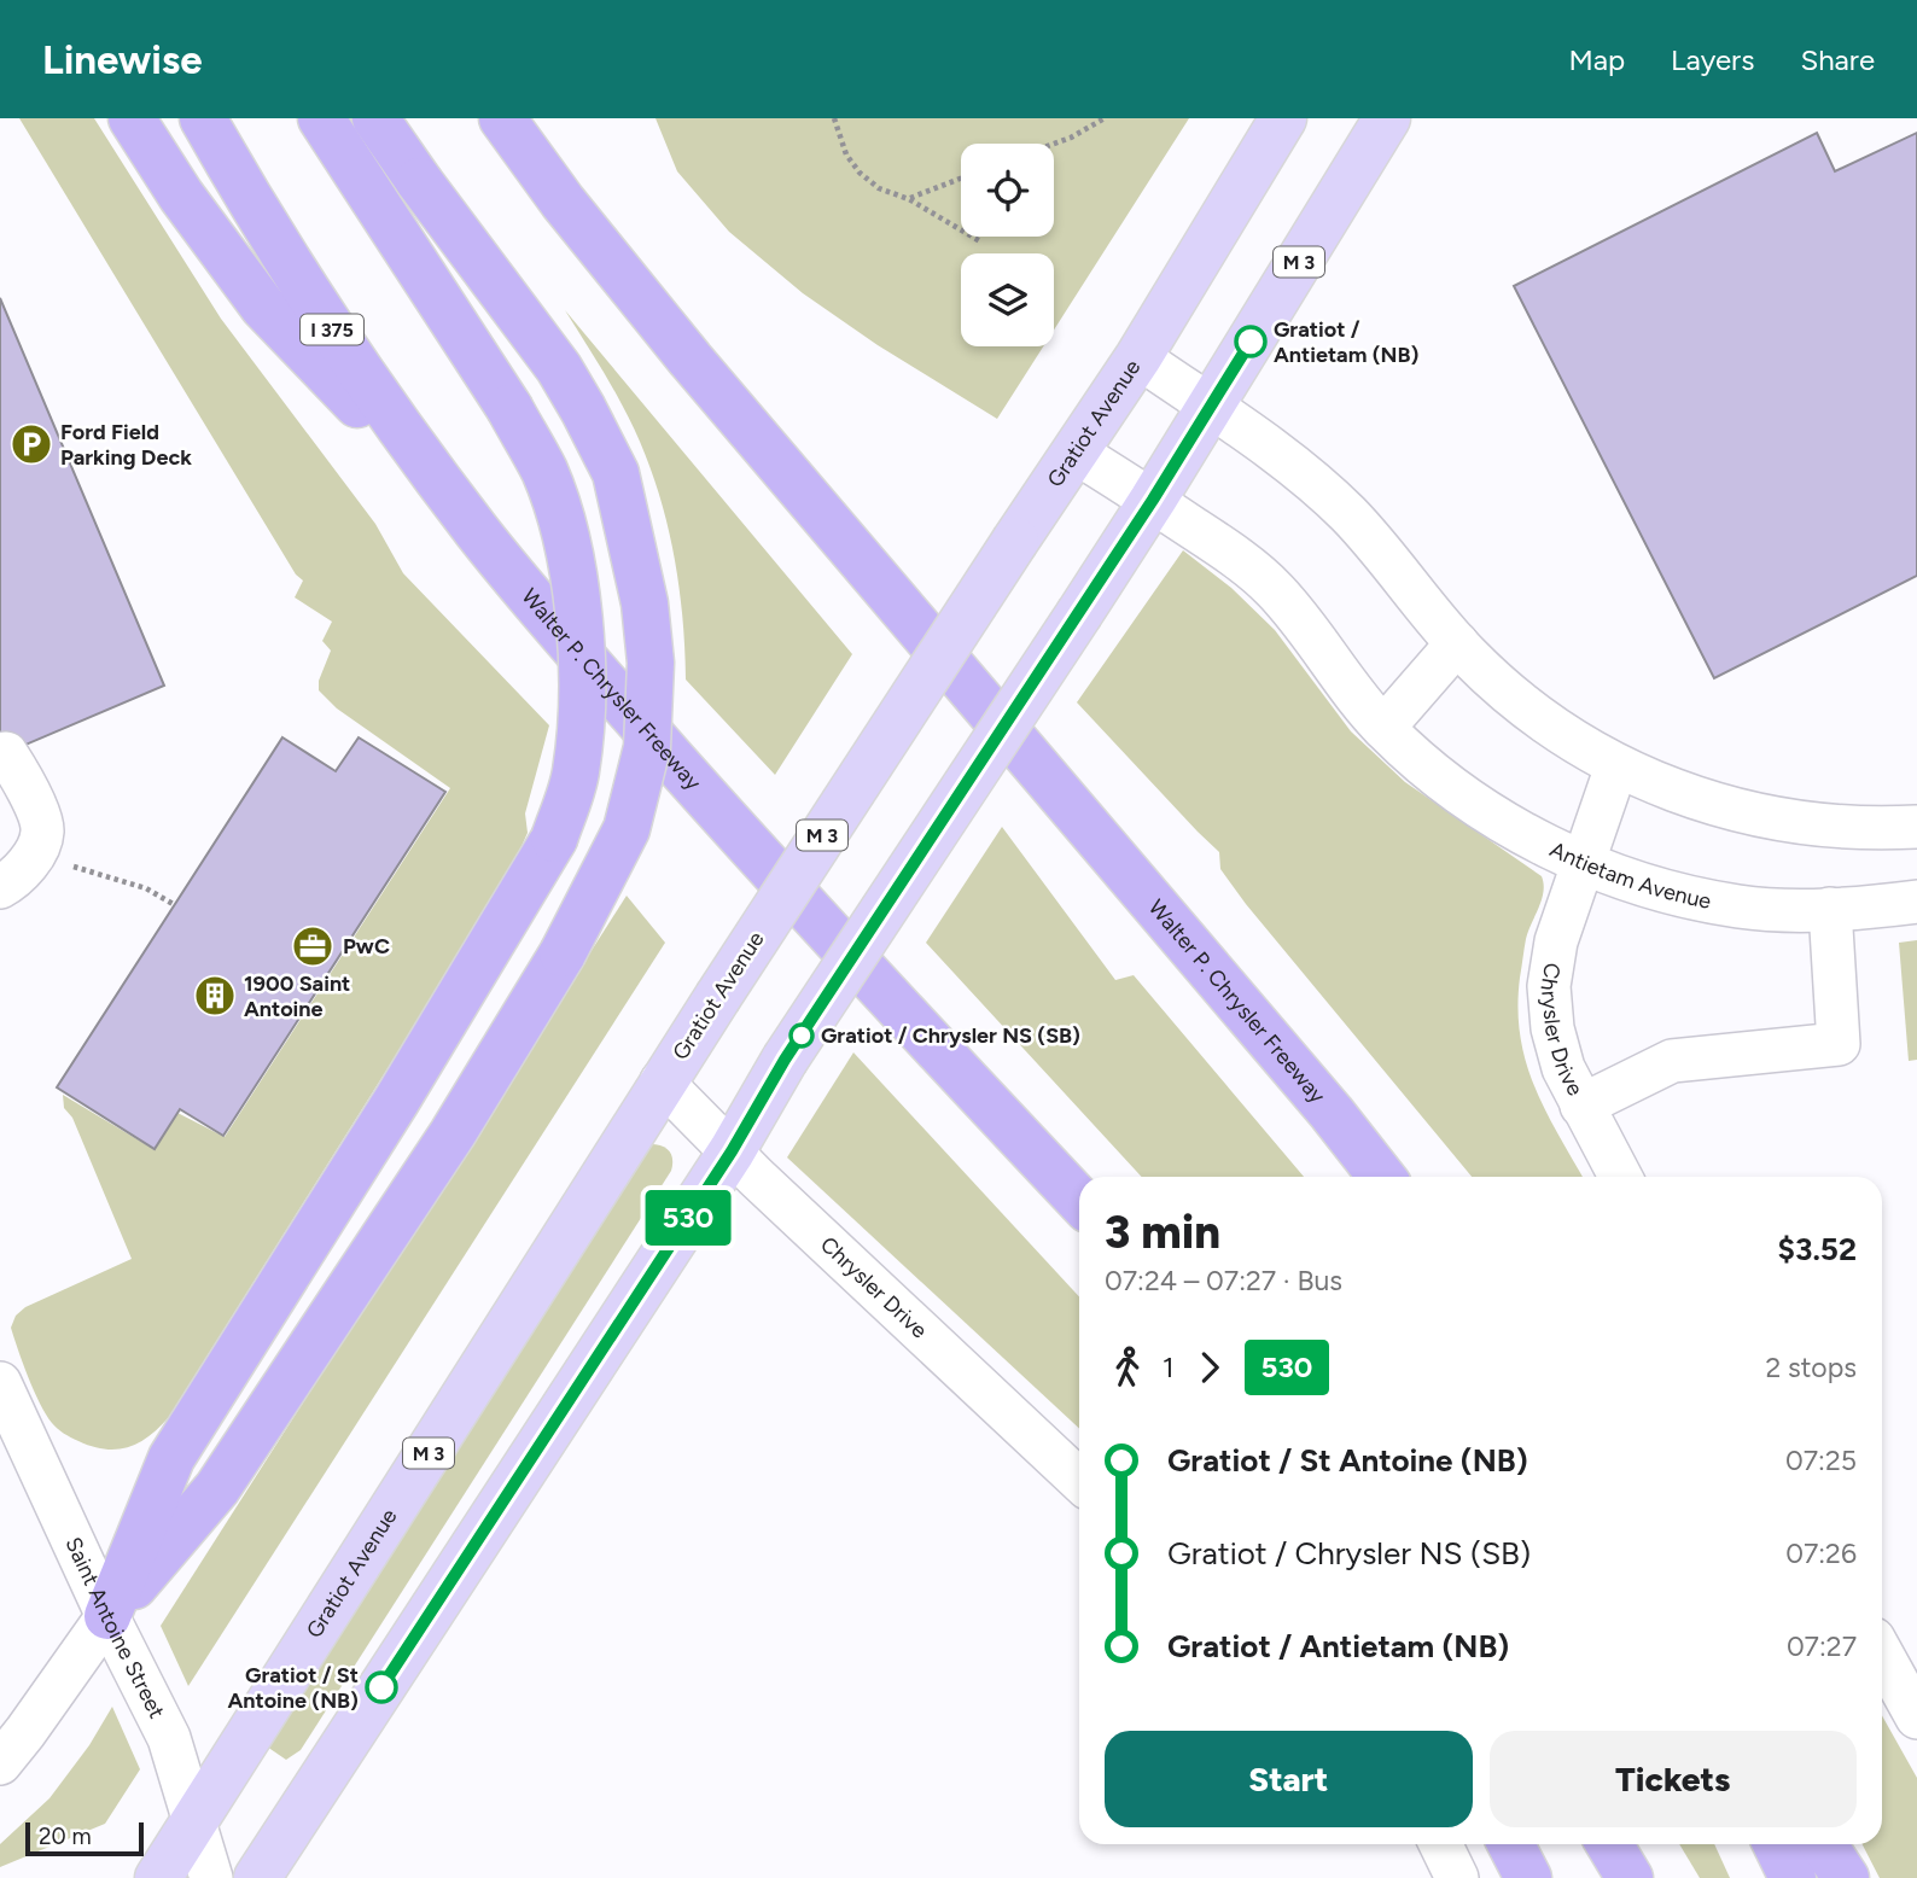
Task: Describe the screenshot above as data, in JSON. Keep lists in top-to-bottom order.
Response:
{
  "streets": {
    "highway": ["I 375", "Walter P. Chrysler Freeway"],
    "main road": ["M 3", "Gratiot Avenue"],
    "street": ["Antietam Avenue", "Chrysler Drive", "Saint Antoine Street"]
  },
  "crossings": [
    ["M 3", "Antietam Avenue"],
    ["M 3", "Chrysler Drive"],
    ["Gratiot Avenue", "Antietam Avenue"],
    ["Gratiot Avenue", "Chrysler Drive"],
    ["Gratiot Avenue", "Saint Antoine Street"],
    ["Antietam Avenue", "Chrysler Drive"]
  ],
  "places": {
    "other": ["Gratiot / Antietam (NB)", "Gratiot / Chrysler NS (SB)", "Gratiot / St Antoine (NB)"],
    "parking": ["Ford Field Parking Deck"],
    "office": ["PwC"],
    "building": ["1900 Saint Antoine"]
  },
  "lines": ["bus line 530"],
  "scale_bar": "20 m",
  "page": {
    "header": "Linewise",
    "nav": ["Map", "Layers", "Share"],
    "on_map": "530",
    "heading": ["3 min", "07:24 – 07:27 · Bus", "$3.52"],
    "legs": ["1", "530", "2 stops"],
    "list": [
      {
        "name": "Gratiot / St Antoine (NB)",
        "value": "07:25"
      },
      {
        "name": "Gratiot / Chrysler NS (SB)",
        "value": "07:26"
      },
      {
        "name": "Gratiot / Antietam (NB)",
        "value": "07:27"
      }
    ],
    "buttons": ["Start", "Tickets"],
    "scale": "20 m"
  }
}
